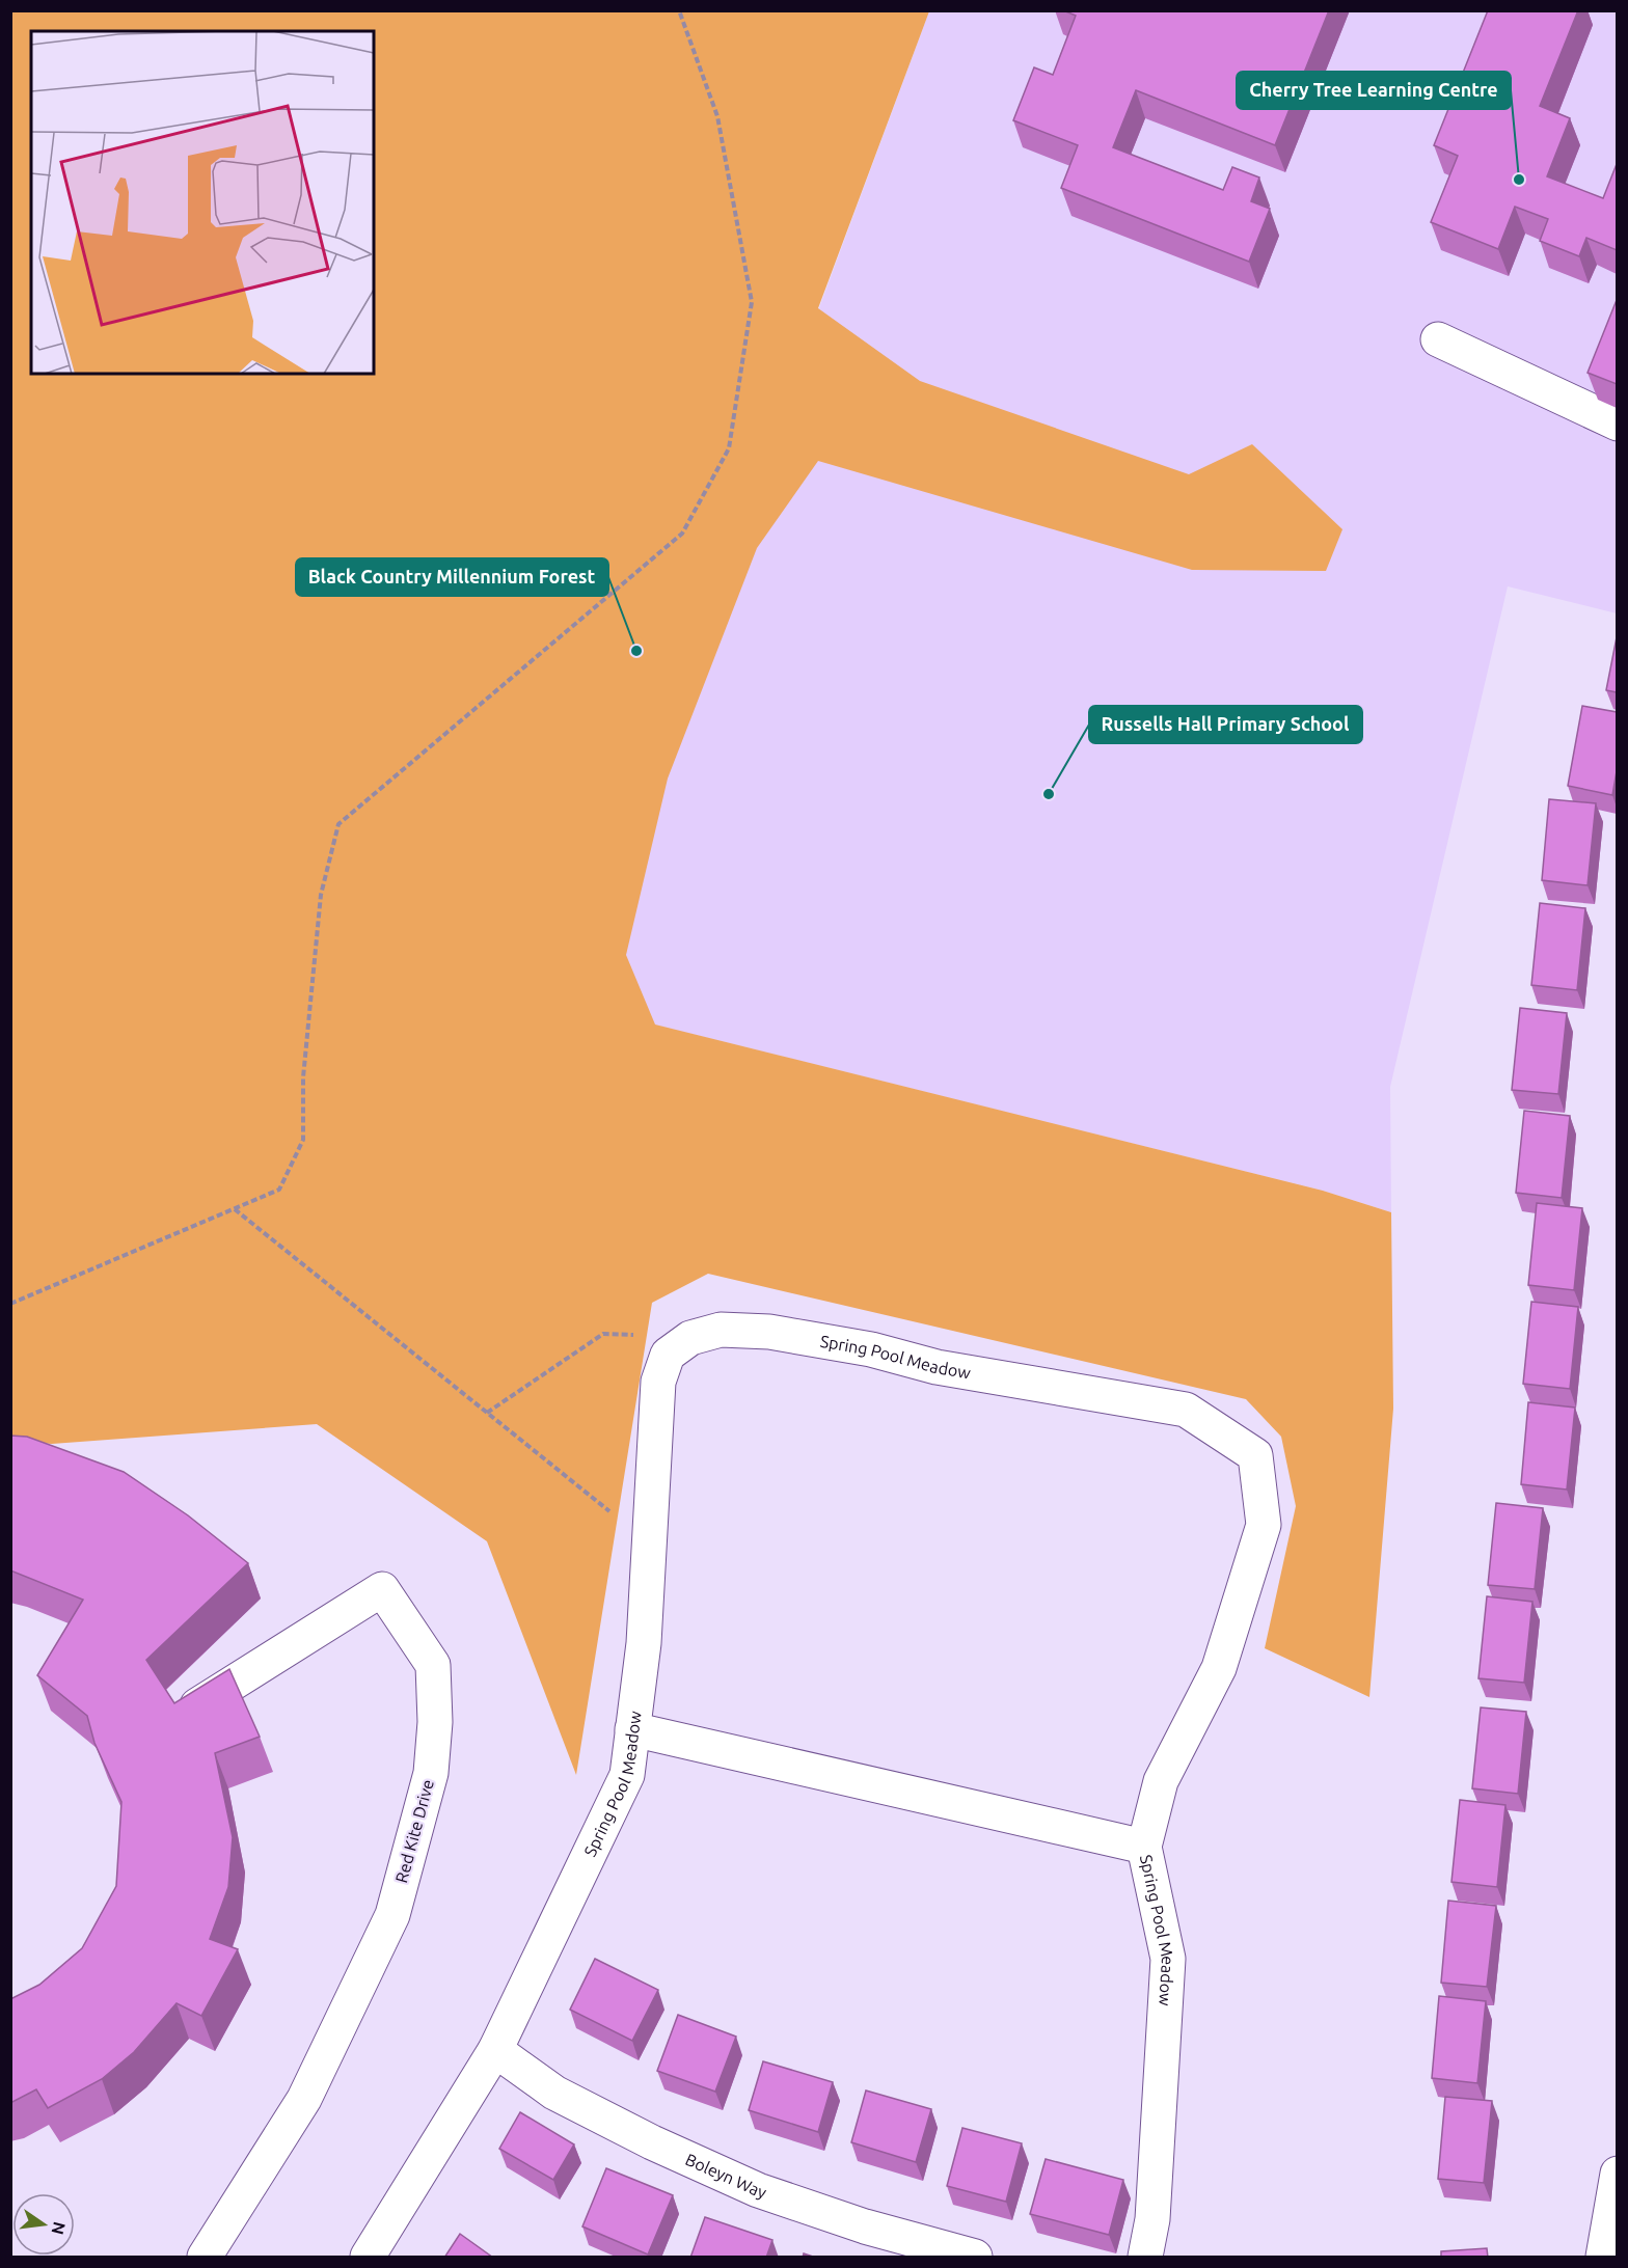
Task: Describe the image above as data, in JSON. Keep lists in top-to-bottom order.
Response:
{
  "streets": {
    "street": ["Spring Pool Meadow", "Red Kite Drive", "Boleyn Way"]
  },
  "crossings": [
    ["Spring Pool Meadow", "Boleyn Way"]
  ],
  "places": ["Cherry Tree Learning Centre", "Black Country Millennium Forest", "Russells Hall Primary School"],
  "north": "right"
}
